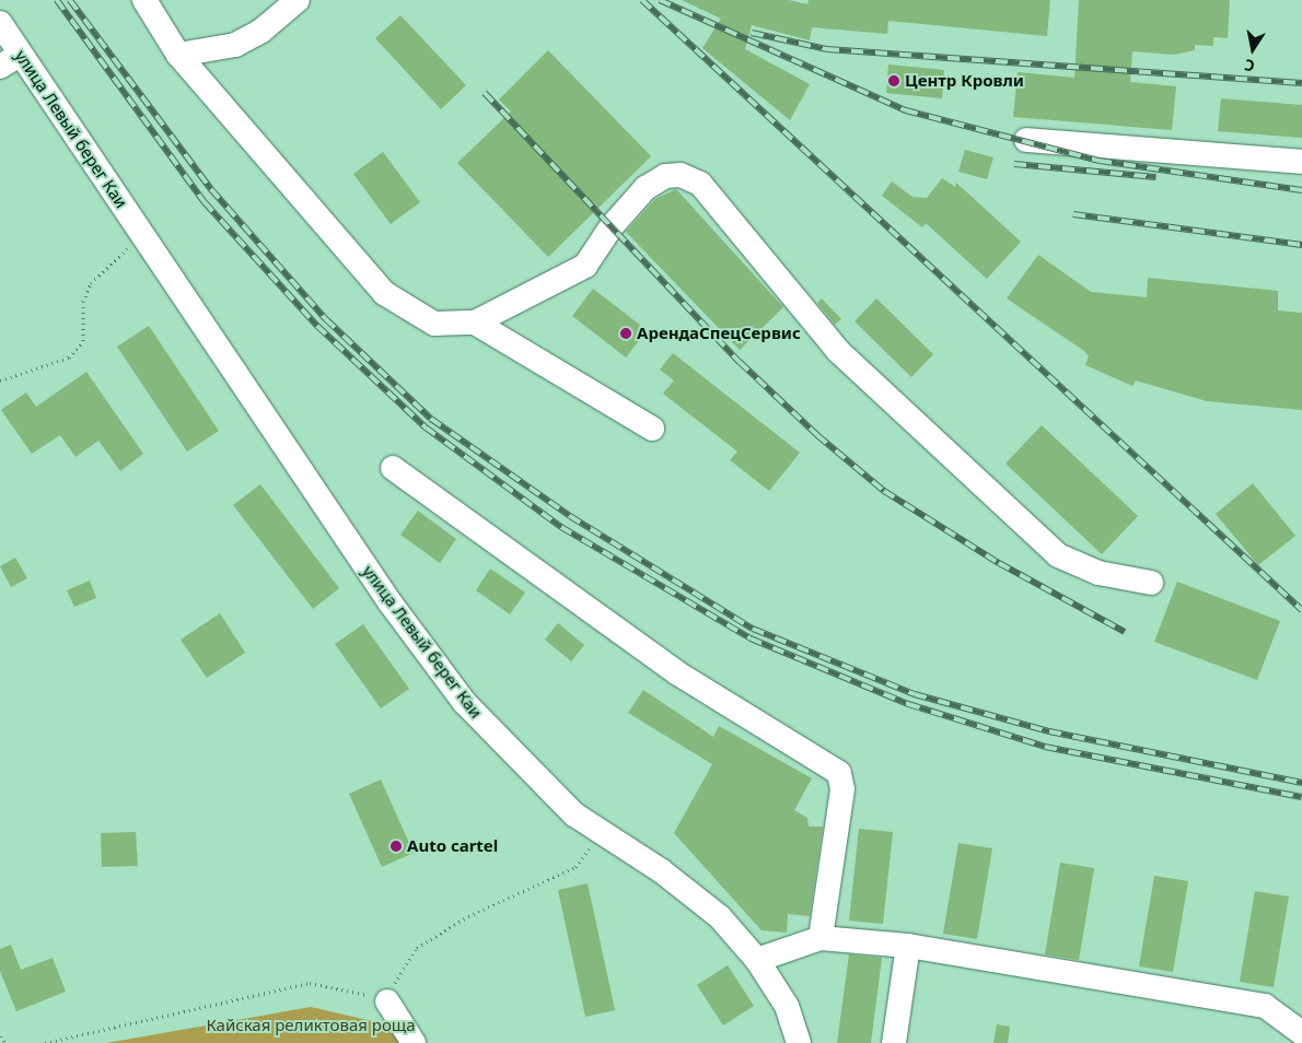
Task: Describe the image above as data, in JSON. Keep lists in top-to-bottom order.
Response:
{
  "streets": {
    "street": ["улица Левый берег Каи"]
  },
  "parks": ["Кайская реликтовая роща"],
  "places": ["Центр Кровли", "АрендаСпецСервис", "Auto cartel"],
  "north": "bottom"
}
